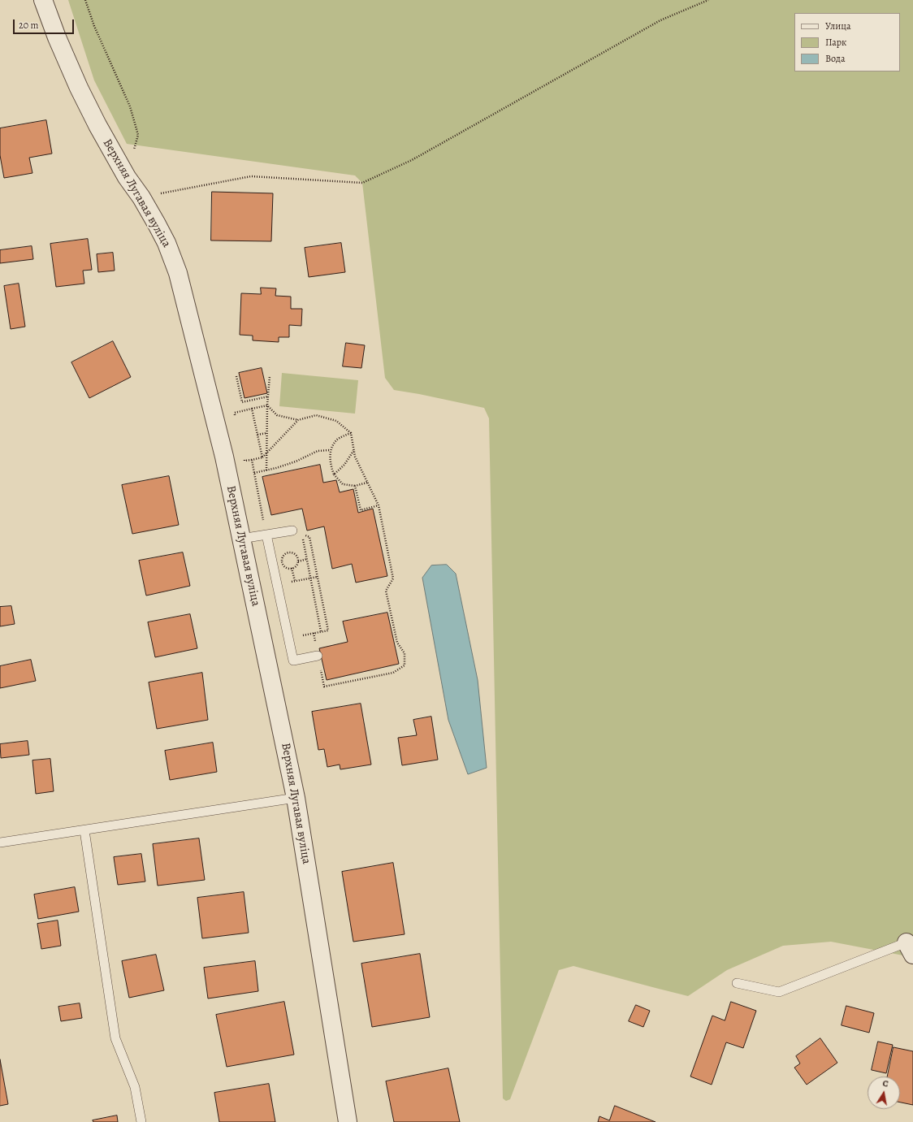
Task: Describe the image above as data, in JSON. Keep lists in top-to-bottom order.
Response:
{
  "streets": {
    "street": ["Верхняя Лугавая вуліца"]
  },
  "legend": ["Улица", "Парк", "Вода"],
  "scale_bar": "20 m",
  "north": "top"
}
